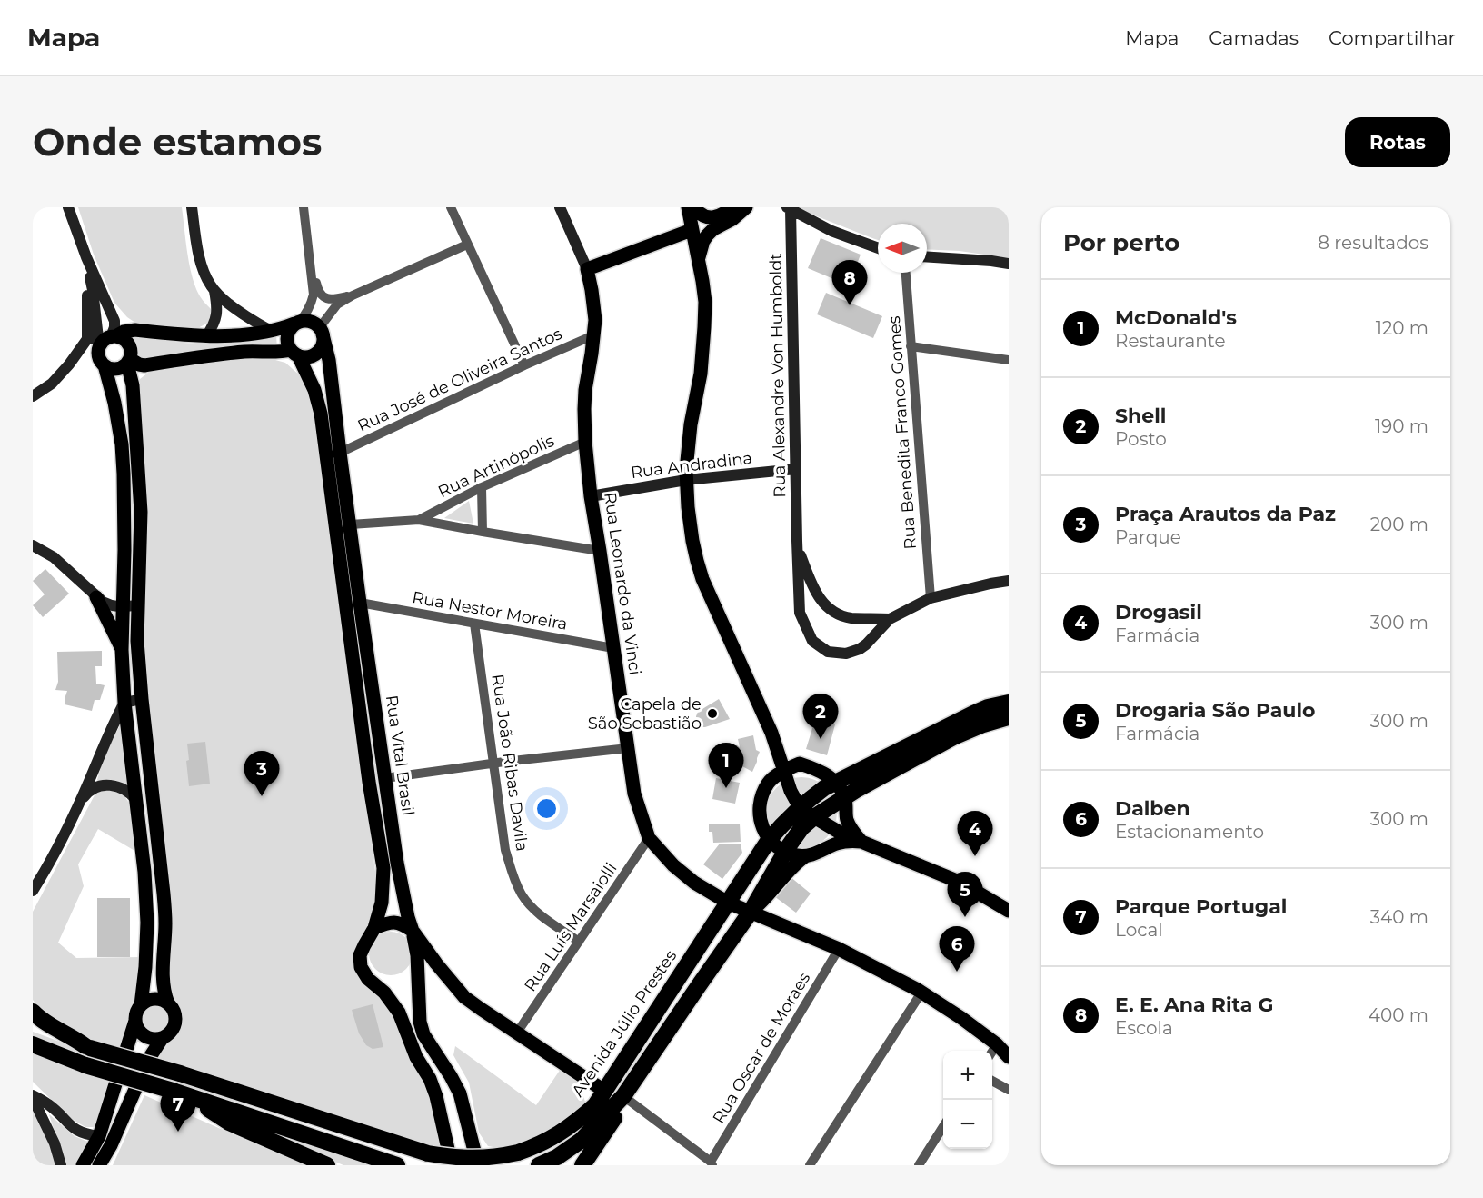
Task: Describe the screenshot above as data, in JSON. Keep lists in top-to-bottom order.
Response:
{
  "streets": {
    "highway": ["Avenida Júlio Prestes"],
    "main road": ["Rua Leonardo da Vinci", "Rua Vital Brasil"],
    "street": [
      "Rua Alexandre Von Humboldt",
      "Rua José de Oliveira Santos",
      "Rua Benedita Franco Gomes",
      "Rua Andradina",
      "Rua Artinópolis",
      "Rua Nestor Moreira",
      "Rua João Ribas Davila",
      "Rua Luís Marsaiolli",
      "Rua Oscar de Moraes"
    ]
  },
  "crossings": [
    ["Rua Alexandre Von Humboldt", "Rua Benedita Franco Gomes"],
    ["Rua Alexandre Von Humboldt", "Rua Andradina"],
    ["Rua José de Oliveira Santos", "Rua Leonardo da Vinci"],
    ["Rua José de Oliveira Santos", "Rua Vital Brasil"],
    ["Rua Andradina", "Rua Leonardo da Vinci"],
    ["Rua Artinópolis", "Rua Leonardo da Vinci"],
    ["Rua Leonardo da Vinci", "Rua Nestor Moreira"],
    ["Rua Leonardo da Vinci", "Rua Luís Marsaiolli"],
    ["Rua Leonardo da Vinci", "Avenida Júlio Prestes"],
    ["Rua Leonardo da Vinci", "Rua Oscar de Moraes"],
    ["Rua Nestor Moreira", "Rua Vital Brasil"],
    ["Rua Nestor Moreira", "Rua João Ribas Davila"],
    ["Rua Vital Brasil", "Rua Luís Marsaiolli"],
    ["Rua Vital Brasil", "Avenida Júlio Prestes"],
    ["Rua João Ribas Davila", "Rua Luís Marsaiolli"]
  ],
  "places": ["Capela de São Sebastião"],
  "north": "left",
  "page": {
    "header": "Mapa",
    "nav": ["Mapa", "Camadas", "Compartilhar"],
    "buttons": "Rotas",
    "title": "Onde estamos",
    "heading": ["Por perto", "8 resultados"],
    "pins": [
      "8",
      "2",
      "1",
      "3",
      "4",
      "5",
      "6",
      "7"
    ],
    "list": [
      {
        "mark": "1",
        "name": "McDonald's",
        "note": "Restaurante",
        "value": "120 m"
      },
      {
        "mark": "2",
        "name": "Shell",
        "note": "Posto",
        "value": "190 m"
      },
      {
        "mark": "3",
        "name": "Praça Arautos da Paz",
        "note": "Parque",
        "value": "200 m"
      },
      {
        "mark": "4",
        "name": "Drogasil",
        "note": "Farmácia",
        "value": "300 m"
      },
      {
        "mark": "5",
        "name": "Drogaria São Paulo",
        "note": "Farmácia",
        "value": "300 m"
      },
      {
        "mark": "6",
        "name": "Dalben",
        "note": "Estacionamento",
        "value": "300 m"
      },
      {
        "mark": "7",
        "name": "Parque Portugal",
        "note": "Local",
        "value": "340 m"
      },
      {
        "mark": "8",
        "name": "E. E. Ana Rita G",
        "note": "Escola",
        "value": "400 m"
      }
    ],
    "map_buttons": ["+", "−"]
  }
}
